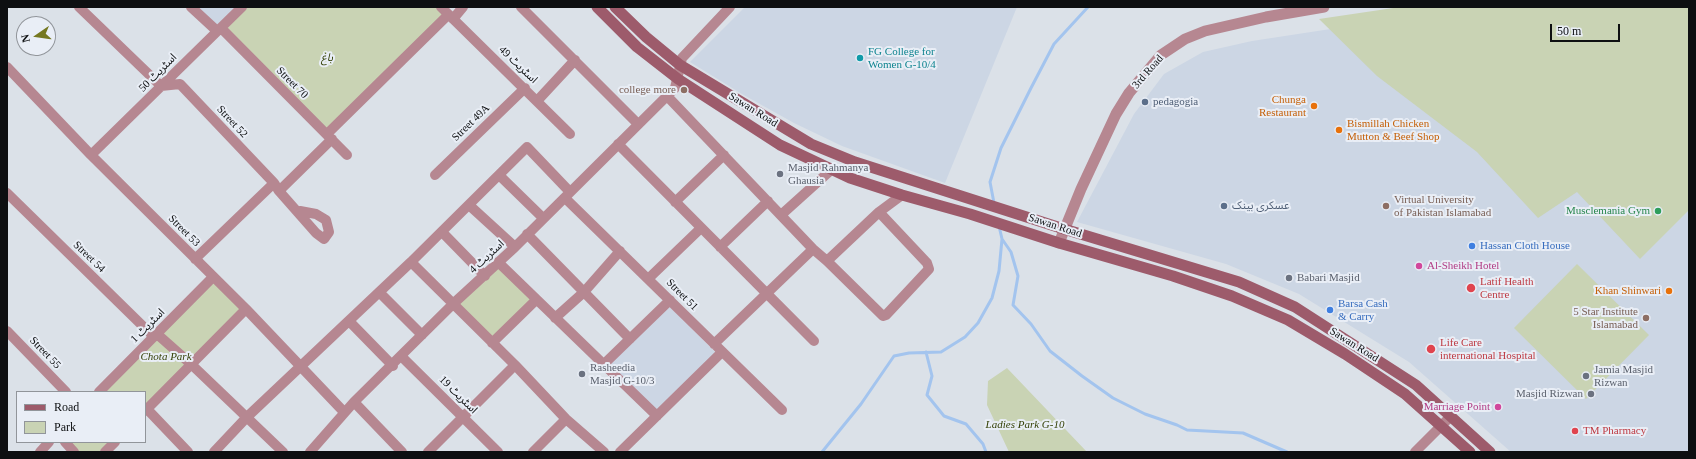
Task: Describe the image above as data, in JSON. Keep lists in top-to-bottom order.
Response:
{
  "streets": {
    "main road": ["Sawan Road"],
    "street": [
      "اسٹریٹ 49",
      "3rd Road",
      "اسٹریٹ 50",
      "Street 70",
      "Street 52",
      "Street 49A",
      "Street 53",
      "Street 54",
      "اسٹریٹ 4",
      "Street 51",
      "اسٹریٹ 1",
      "Street 55",
      "اسٹریٹ 19"
    ]
  },
  "crossings": [
    ["اسٹریٹ 49", "Street 49A"],
    ["3rd Road", "Sawan Road"],
    ["اسٹریٹ 50", "Street 70"],
    ["اسٹریٹ 50", "Street 52"],
    ["اسٹریٹ 50", "Street 53"],
    ["Sawan Road", "اسٹریٹ 4"],
    ["Street 53", "اسٹریٹ 4"],
    ["Street 53", "اسٹریٹ 1"],
    ["Street 54", "اسٹریٹ 1"],
    ["اسٹریٹ 4", "Street 51"],
    ["اسٹریٹ 4", "اسٹریٹ 19"]
  ],
  "parks": ["باغ", "Chota Park", "Ladies Park G-10"],
  "places": [
    "FG College for Women G-10/4",
    "college more",
    "pedagogia",
    "Chunga Restaurant",
    "Bismillah Chicken Mutton & Beef Shop",
    "Masjid Rahmanya Ghausia",
    "عسکری بینک",
    "Virtual University of Pakistan Islamabad",
    "Musclemania Gym",
    "Hassan Cloth House",
    "Al-Sheikh Hotel",
    "Babari Masjid",
    "Latif Health Centre",
    "Khan Shinwari",
    "Barsa Cash & Carry",
    "5 Star Institute Islamabad",
    "Life Care international Hospital",
    "Rasheedia Masjid G-10/3",
    "Jamia Masjid Rizwan",
    "Masjid Rizwan",
    "Marriage Point",
    "TM Pharmacy"
  ],
  "legend": ["Road", "Park"],
  "scale_bar": "50 m",
  "north": "left"
}
